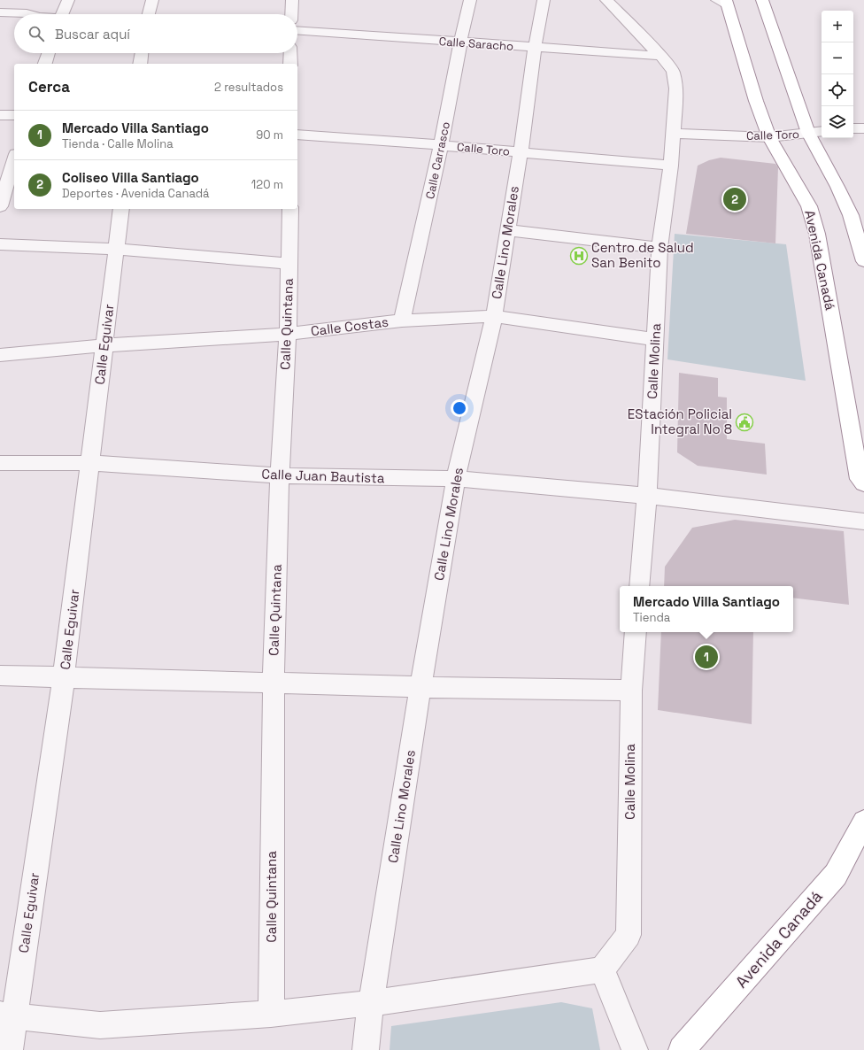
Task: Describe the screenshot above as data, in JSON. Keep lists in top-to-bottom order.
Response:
{
  "streets": {
    "highway": ["Avenida Canadá"],
    "street": [
      "Calle Saracho",
      "Calle Toro",
      "Calle Carrasco",
      "Calle Lino Morales",
      "Calle Quintana",
      "Calle Costas",
      "Calle Eguivar",
      "Calle Molina",
      "Calle Juan Bautista"
    ]
  },
  "crossings": [
    ["Calle Saracho", "Calle Carrasco"],
    ["Calle Saracho", "Calle Lino Morales"],
    ["Calle Saracho", "Calle Molina"],
    ["Calle Toro", "Calle Carrasco"],
    ["Calle Toro", "Calle Lino Morales"],
    ["Calle Toro", "Avenida Canadá"],
    ["Calle Toro", "Calle Molina"],
    ["Calle Carrasco", "Calle Costas"],
    ["Calle Lino Morales", "Calle Costas"],
    ["Calle Lino Morales", "Calle Juan Bautista"],
    ["Calle Quintana", "Calle Costas"],
    ["Calle Quintana", "Calle Juan Bautista"],
    ["Calle Costas", "Calle Eguivar"],
    ["Calle Costas", "Calle Molina"],
    ["Calle Eguivar", "Calle Juan Bautista"],
    ["Calle Molina", "Calle Juan Bautista"]
  ],
  "places": {
    "hospital": ["Centro de Salud San Benito"],
    "public building": ["EStación Policial Integral No 8"]
  },
  "page": {
    "map_buttons": ["+", "−"],
    "search": "Buscar aquí",
    "heading": ["Cerca", "2 resultados"],
    "list": [
      {
        "mark": "1",
        "name": "Mercado Villa Santiago",
        "note": "Tienda · Calle Molina",
        "value": "90 m"
      },
      {
        "mark": "2",
        "name": "Coliseo Villa Santiago",
        "note": "Deportes · Avenida Canadá",
        "value": "120 m"
      }
    ],
    "pins": ["2", "1"],
    "popup": ["Mercado Villa Santiago", "Tienda"]
  }
}
